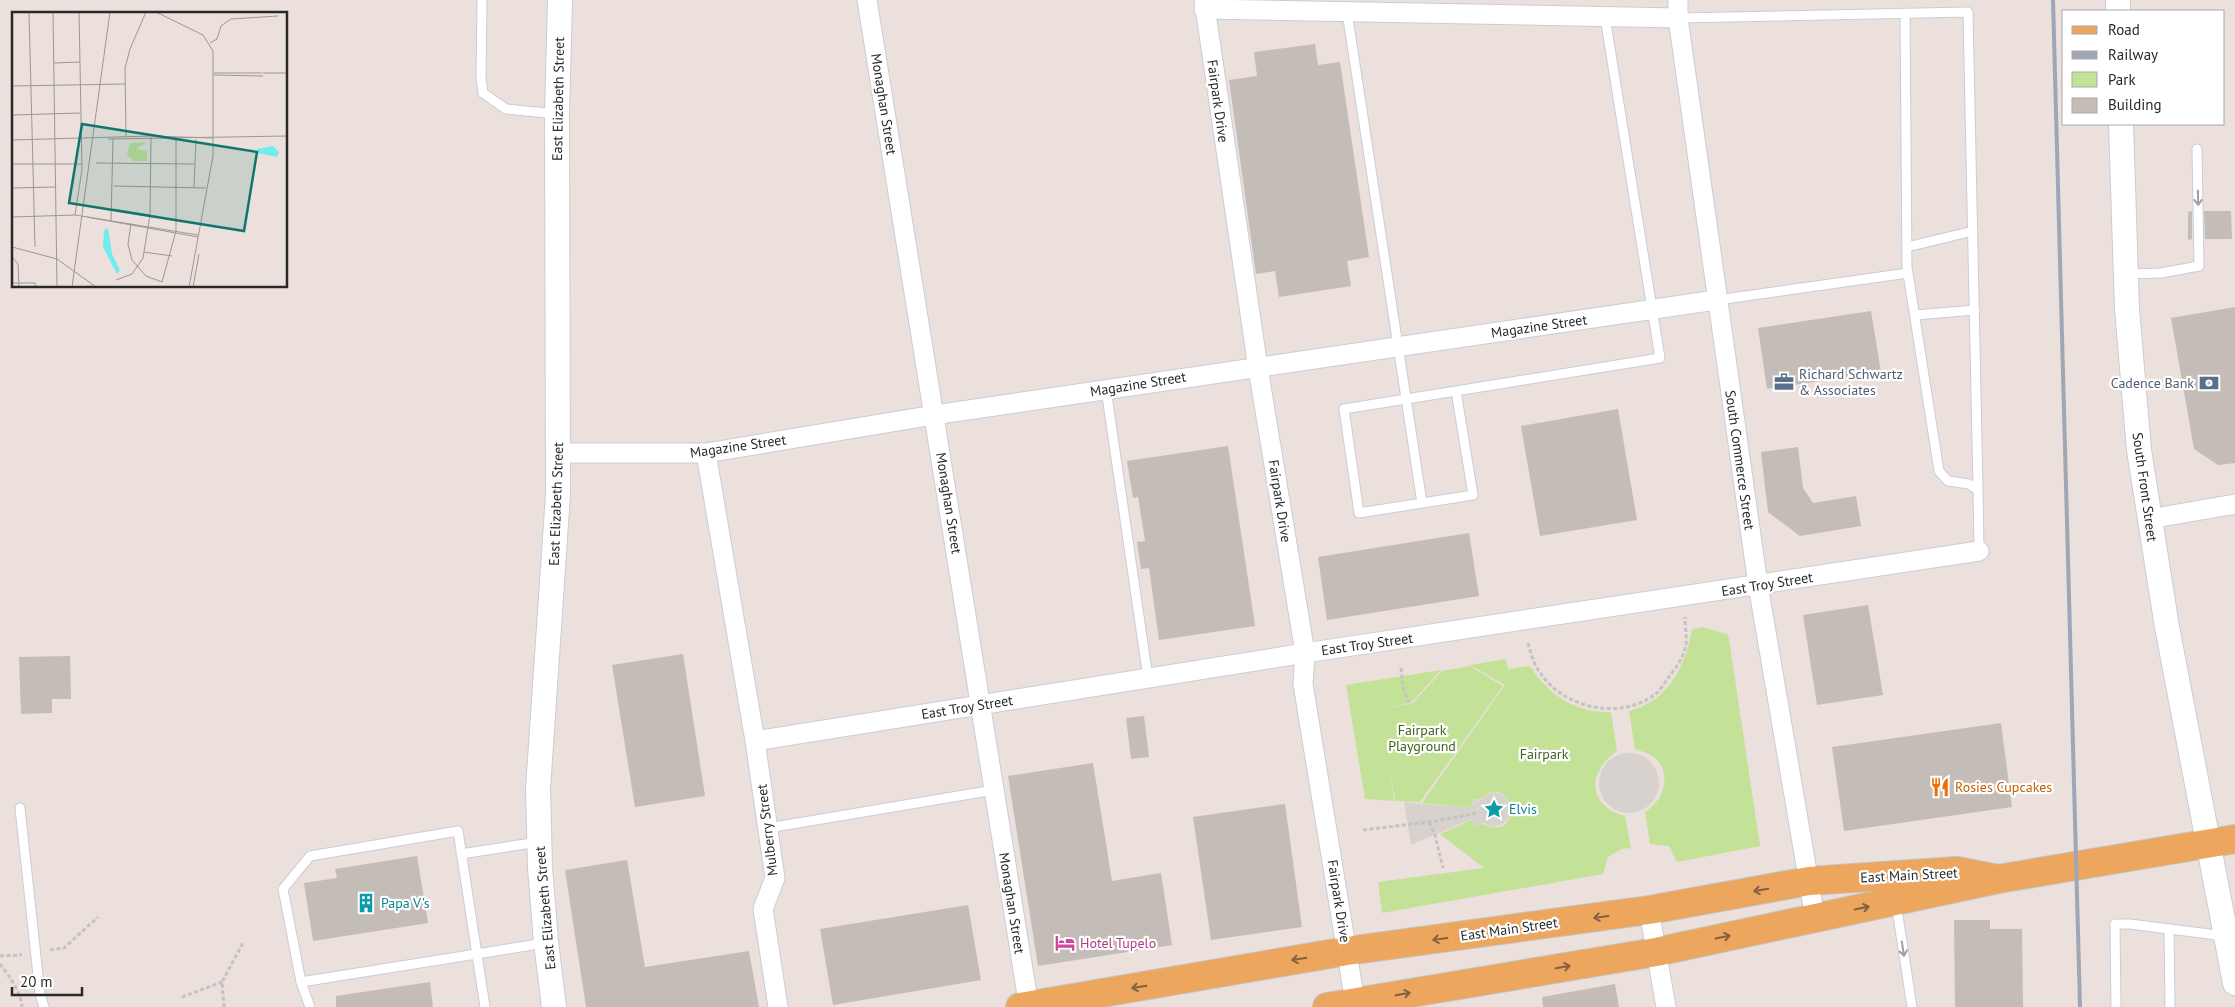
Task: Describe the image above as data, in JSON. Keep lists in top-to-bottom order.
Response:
{
  "streets": {
    "main road": ["East Main Street"],
    "street": [
      "East Elizabeth Street",
      "Fairpark Drive",
      "Monaghan Street",
      "Magazine Street",
      "South Commerce Street",
      "South Front Street",
      "East Troy Street",
      "Mulberry Street"
    ]
  },
  "crossings": [
    ["East Elizabeth Street", "Magazine Street"],
    ["Fairpark Drive", "Magazine Street"],
    ["Fairpark Drive", "East Troy Street"],
    ["Fairpark Drive", "East Main Street"],
    ["Monaghan Street", "Magazine Street"],
    ["Monaghan Street", "East Troy Street"],
    ["Monaghan Street", "East Main Street"],
    ["Magazine Street", "South Commerce Street"],
    ["Magazine Street", "Mulberry Street"],
    ["South Commerce Street", "East Troy Street"],
    ["South Commerce Street", "East Main Street"],
    ["South Front Street", "East Main Street"],
    ["East Troy Street", "Mulberry Street"]
  ],
  "parks": ["Fairpark Playground", "Fairpark"],
  "places": {
    "office": ["Richard Schwartz & Associates"],
    "bank": ["Cadence Bank"],
    "restaurant": ["Rosies Cupcakes"],
    "place": ["Elvis"],
    "building": ["Papa V's"],
    "hotel": ["Hotel Tupelo"]
  },
  "legend": [
    "Road",
    "Railway",
    "Park",
    "Building"
  ],
  "scale_bar": "20 m"
}
